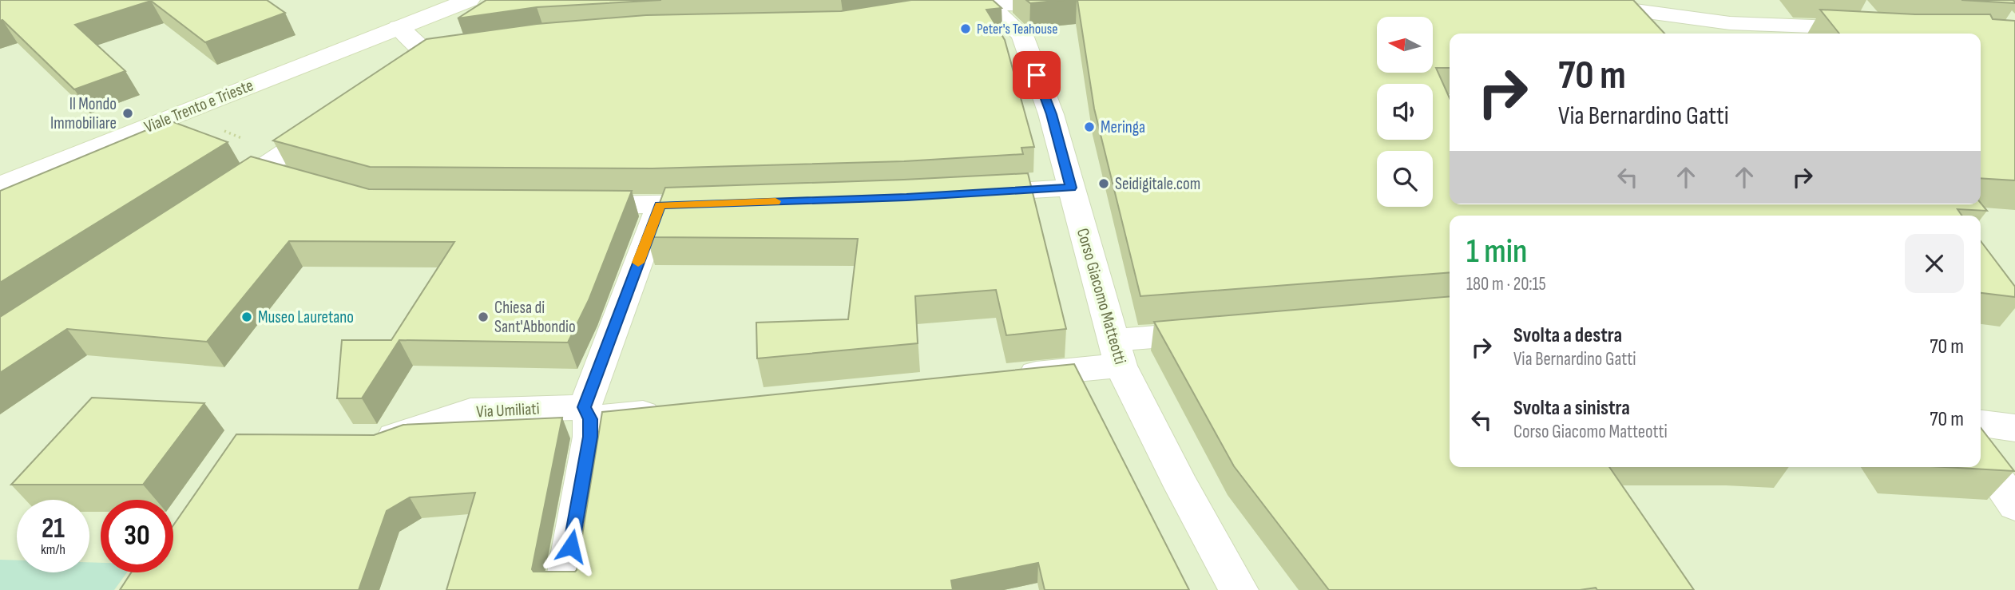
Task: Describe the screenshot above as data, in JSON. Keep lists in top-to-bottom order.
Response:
{
  "streets": {
    "street": ["Viale Trento e Trieste", "Corso Giacomo Matteotti", "Via Umiliati"]
  },
  "places": [
    "Peter's Teahouse",
    "Il Mondo Immobiliare",
    "Meringa",
    "Seidigitale.com",
    "Museo Lauretano",
    "Chiesa di Sant'Abbondio"
  ],
  "north": "left",
  "page": {
    "turn": ["70 m", "Via Bernardino Gatti"],
    "heading": ["1 min", "180 m · 20:15"],
    "list": [
      {
        "name": "Svolta a destra",
        "note": "Via Bernardino Gatti",
        "value": "70 m"
      },
      {
        "name": "Svolta a sinistra",
        "note": "Corso Giacomo Matteotti",
        "value": "70 m"
      }
    ],
    "speed": "21 km/h",
    "limit": "30"
  }
}
